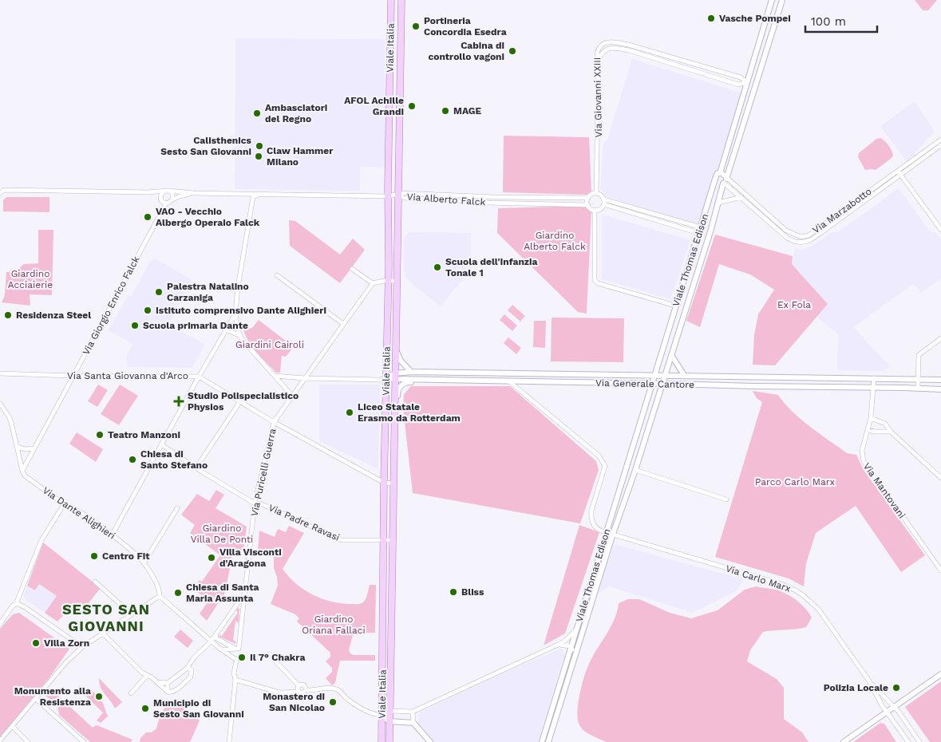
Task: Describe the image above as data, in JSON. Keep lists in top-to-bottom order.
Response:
{
  "streets": {
    "main road": ["Viale Italia"],
    "street": [
      "Via Giovanni XXIII",
      "Via Alberto Falck",
      "Via Marzabotto",
      "Viale Thomas Edison",
      "Via Giorgio Enrico Falck",
      "Via Santa Giovanna d'Arco",
      "Via Generale Cantore",
      "Via Puricelli Guerra",
      "Via Mantovani",
      "Via Dante Alighieri",
      "Via Padre Ravasi",
      "Via Carlo Marx"
    ]
  },
  "crossings": [
    ["Viale Italia", "Via Alberto Falck"],
    ["Viale Italia", "Via Santa Giovanna d'Arco"],
    ["Viale Italia", "Via Generale Cantore"],
    ["Viale Italia", "Via Padre Ravasi"],
    ["Via Giovanni XXIII", "Via Alberto Falck"],
    ["Via Marzabotto", "Viale Thomas Edison"],
    ["Viale Thomas Edison", "Via Generale Cantore"],
    ["Viale Thomas Edison", "Via Carlo Marx"],
    ["Via Giorgio Enrico Falck", "Via Santa Giovanna d'Arco"],
    ["Via Giorgio Enrico Falck", "Via Dante Alighieri"],
    ["Via Santa Giovanna d'Arco", "Via Puricelli Guerra"],
    ["Via Generale Cantore", "Via Puricelli Guerra"],
    ["Via Generale Cantore", "Via Mantovani"],
    ["Via Puricelli Guerra", "Via Padre Ravasi"]
  ],
  "districts": ["SESTO SAN GIOVANNI"],
  "parks": [
    "Giardino Alberto Falck",
    "Giardino Acciaierie",
    "Ex Fola",
    "Giardini Cairoli",
    "Parco Carlo Marx",
    "Giardino Villa De Ponti",
    "Giardino Oriana Fallaci"
  ],
  "places": {
    "other": [
      "Vasche Pompei",
      "Portineria Concordia Esedra",
      "Cabina di controllo vagoni",
      "AFOL Achille Grandi",
      "MAGE",
      "Ambasciatori del Regno",
      "Calisthenics Sesto San Giovanni",
      "Claw Hammer Milano",
      "VAO - Vecchio Albergo Operaio Falck",
      "Scuola dell'Infanzia Tonale 1",
      "Palestra Natalino Carzaniga",
      "Istituto comprensivo Dante Alighieri",
      "Residenza Steel",
      "Scuola primaria Dante",
      "Liceo Statale Erasmo da Rotterdam",
      "Teatro Manzoni",
      "Chiesa di Santo Stefano",
      "Centro Fit",
      "Villa Visconti d'Aragona",
      "Bliss",
      "Chiesa di Santa Maria Assunta",
      "Villa Zorn",
      "Il 7° Chakra",
      "Polizia Locale",
      "Monumento alla Resistenza",
      "Monastero di San Nicolao",
      "Municipio di Sesto San Giovanni"
    ],
    "health": ["Studio Polispecialistico Physios"]
  },
  "scale_bar": "100 m"
}
